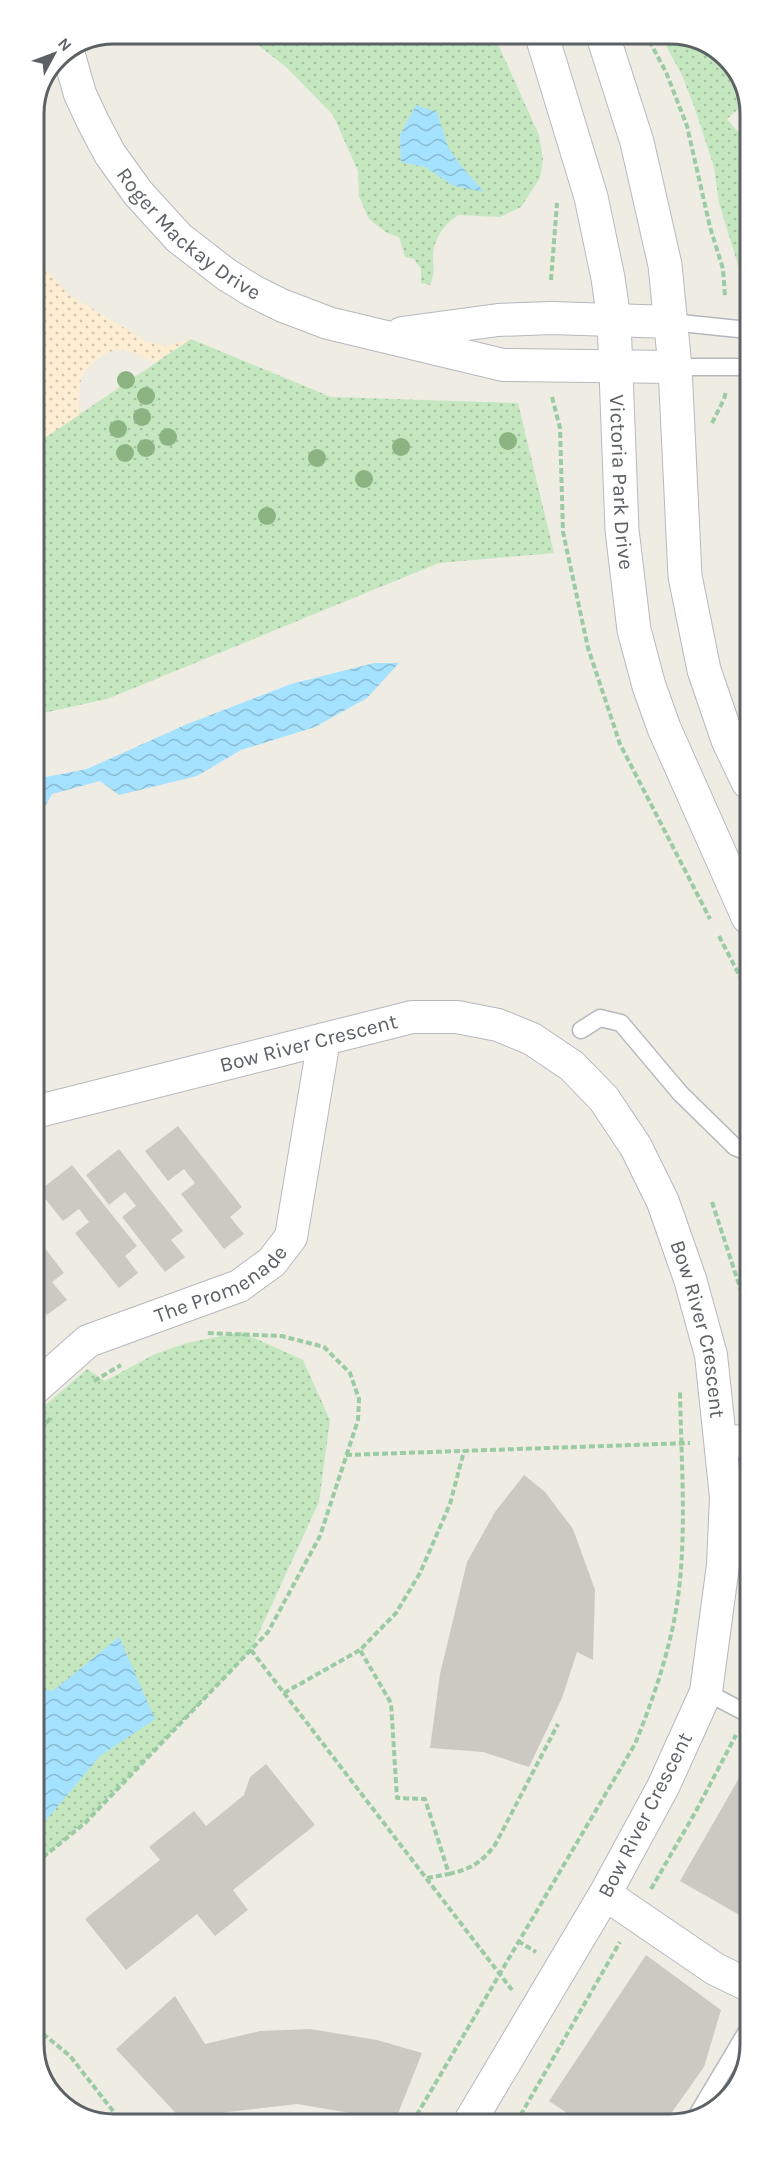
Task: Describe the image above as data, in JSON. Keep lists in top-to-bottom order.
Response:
{
  "streets": {
    "street": [
      "Roger Mackay Drive",
      "Victoria Park Drive",
      "Bow River Crescent",
      "The Promenade"
    ]
  },
  "crossings": [
    ["Roger Mackay Drive", "Victoria Park Drive"],
    ["Bow River Crescent", "The Promenade"]
  ],
  "north": "top right"
}
